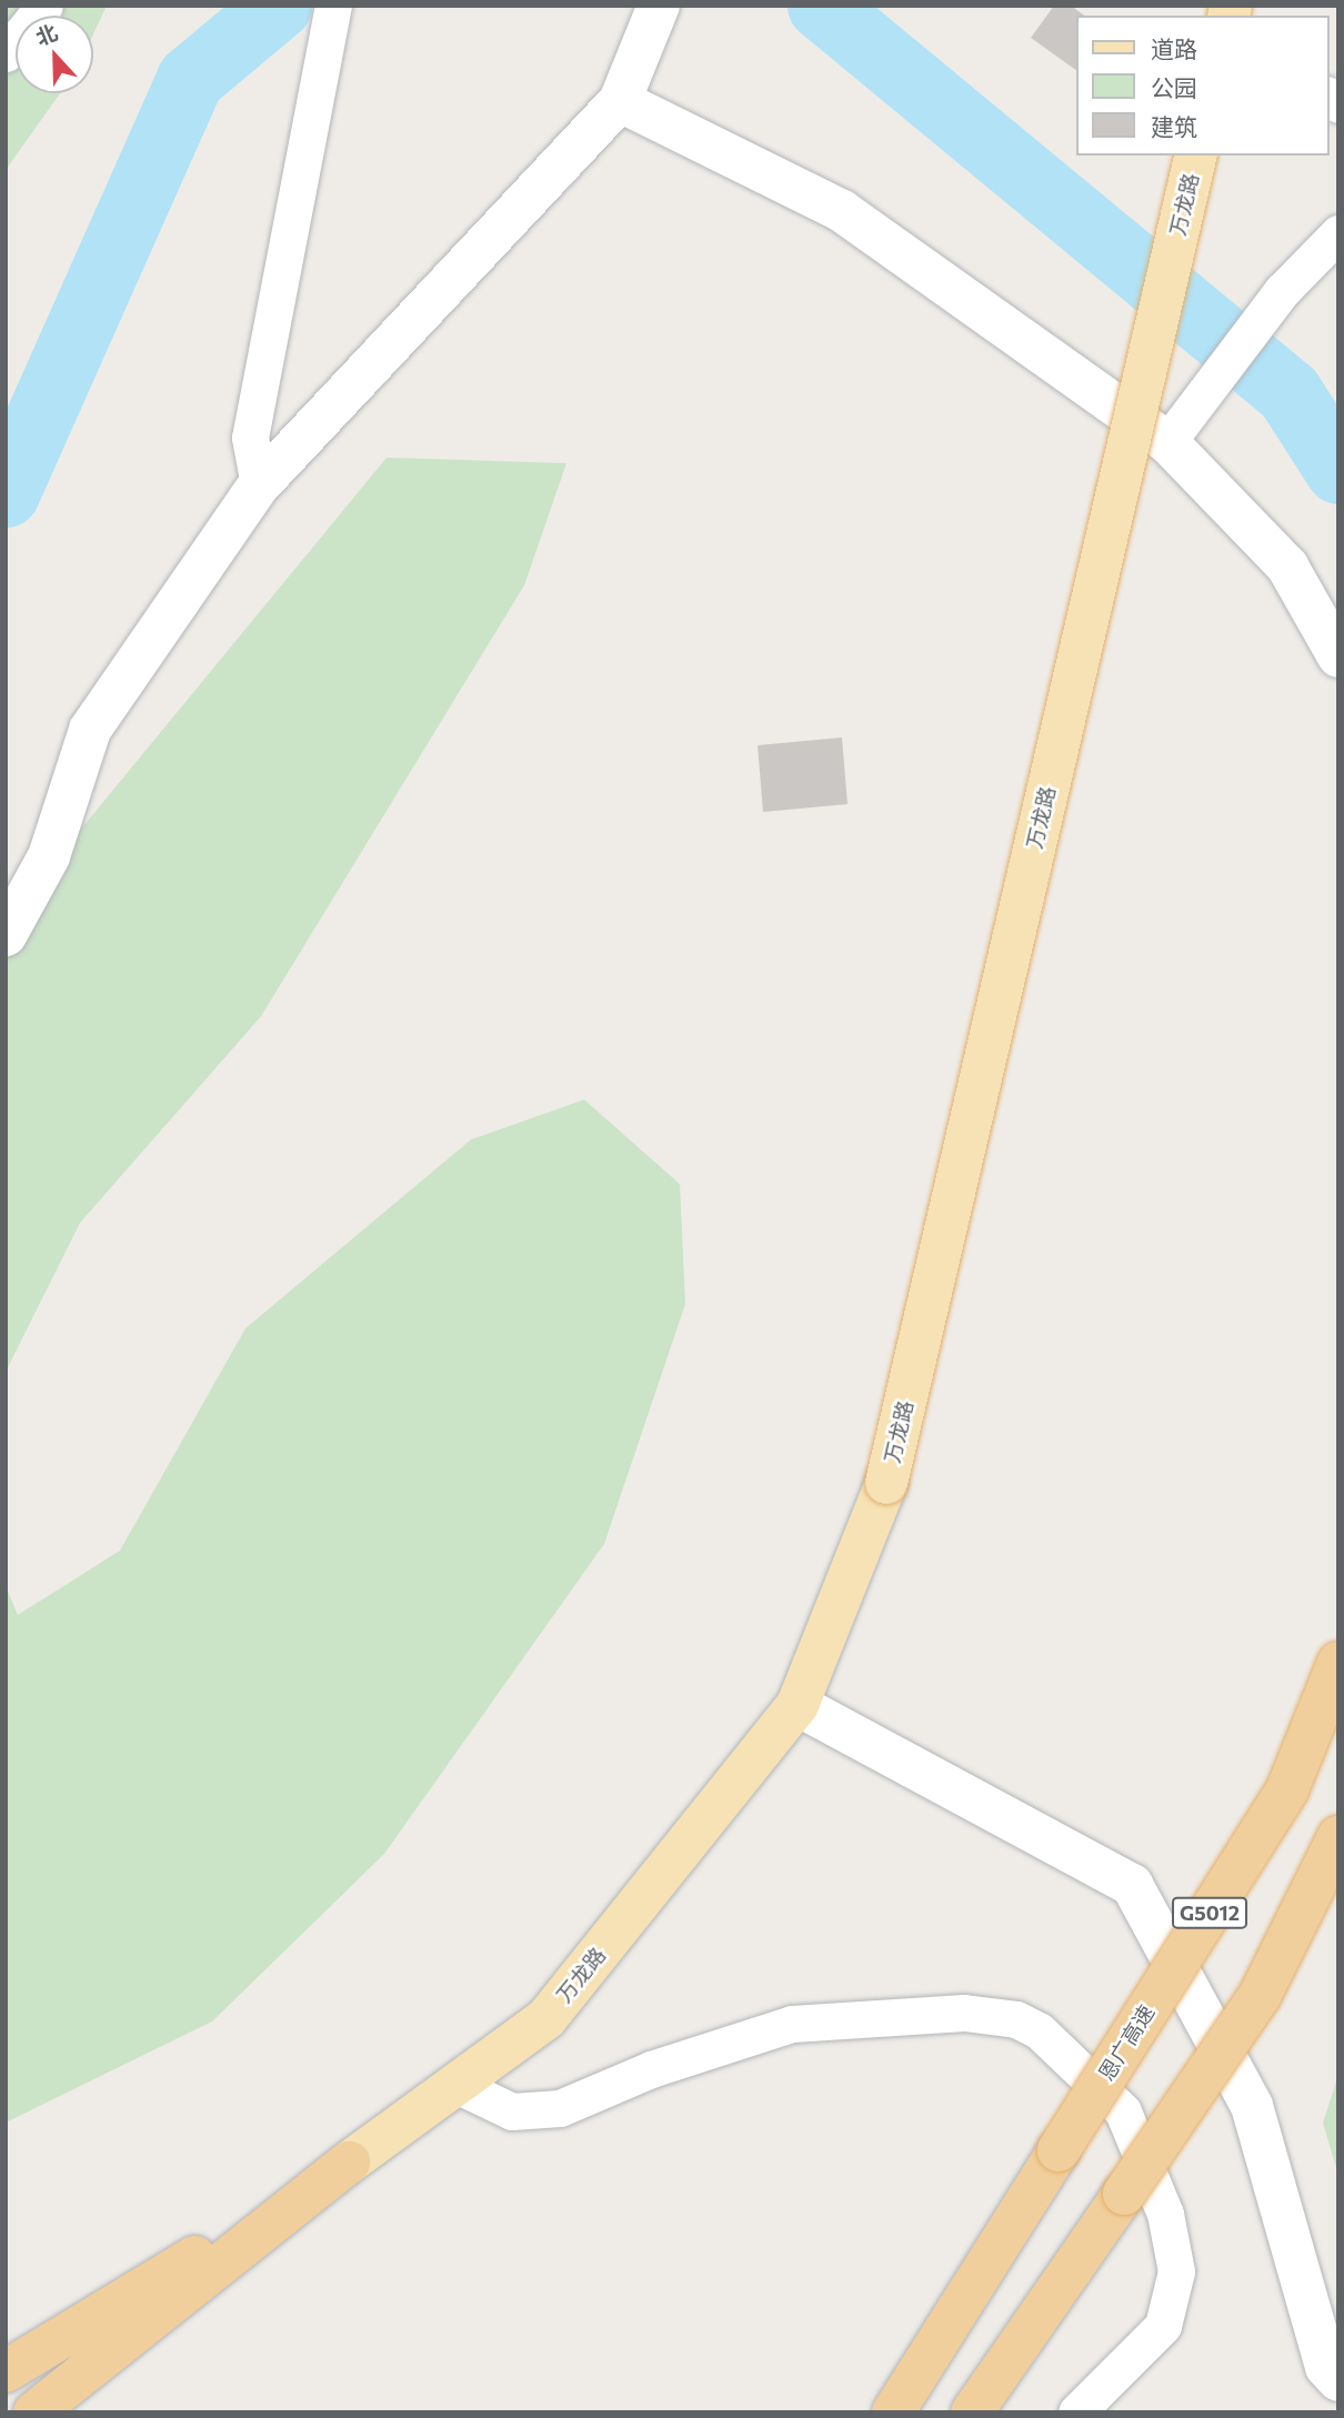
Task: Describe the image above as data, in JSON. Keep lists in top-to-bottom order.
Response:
{
  "streets": {
    "highway": ["G5012", "恩广高速"],
    "main road": ["万龙路"]
  },
  "legend": ["道路", "公园", "建筑"],
  "north": "top"
}
